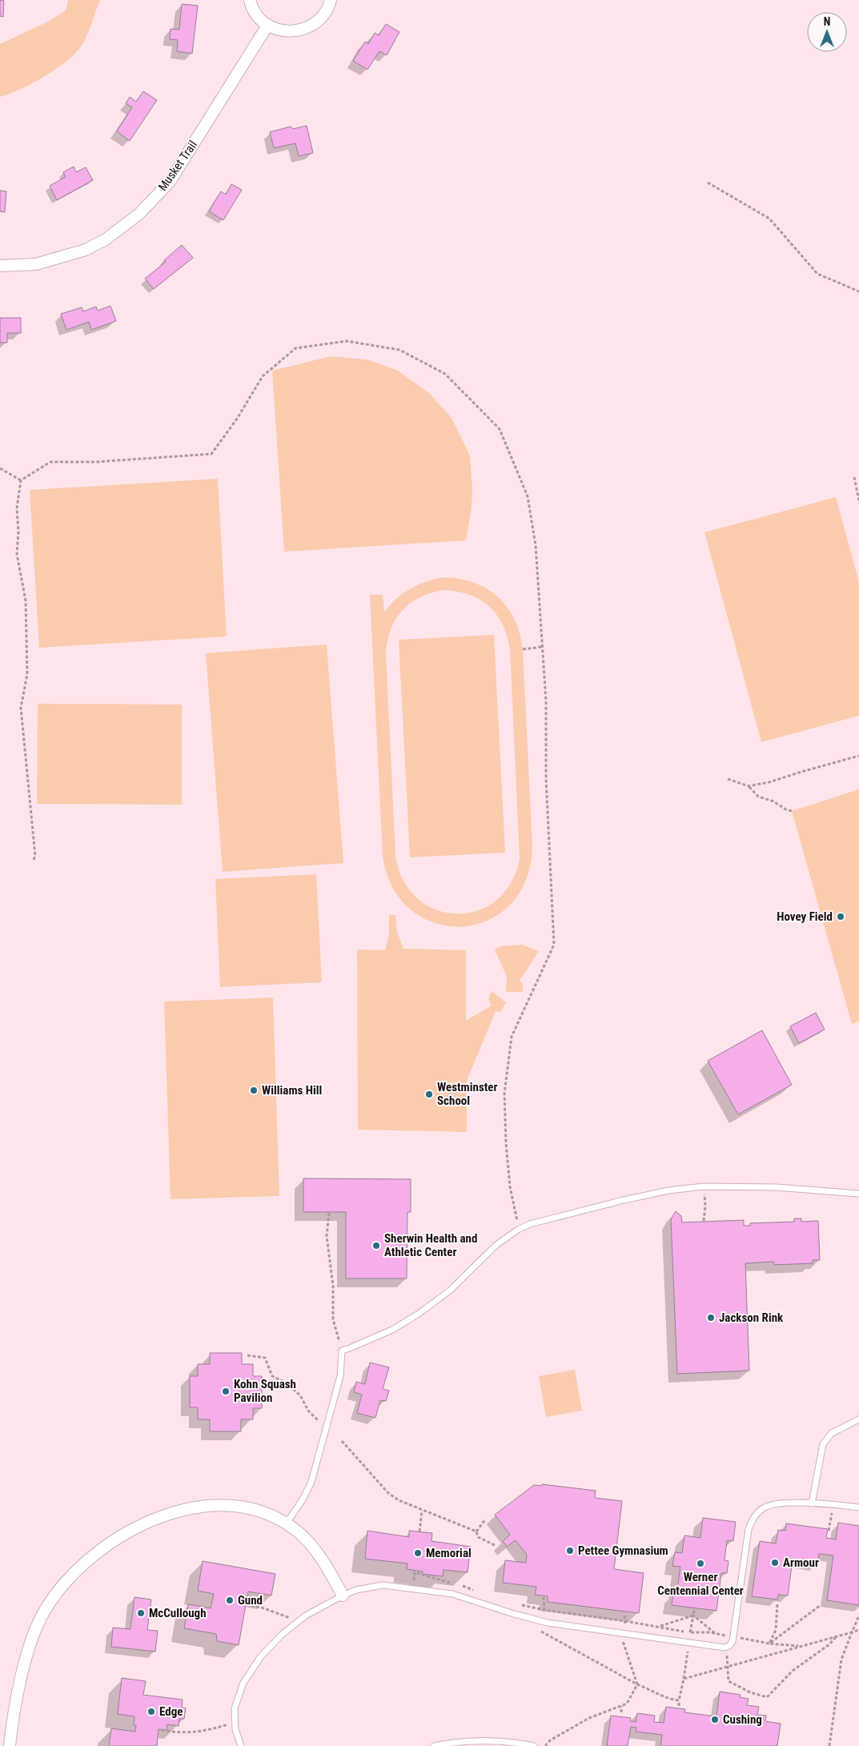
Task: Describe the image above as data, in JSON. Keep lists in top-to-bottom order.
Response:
{
  "streets": {
    "street": ["Musket Trail"]
  },
  "places": [
    "Hovey Field",
    "Williams Hill",
    "Westminster School",
    "Sherwin Health and Athletic Center",
    "Jackson Rink",
    "Kohn Squash Pavilion",
    "Pettee Gymnasium",
    "Memorial",
    "Armour",
    "Werner Centennial Center",
    "Gund",
    "McCullough",
    "Edge",
    "Cushing"
  ],
  "north": "top"
}
